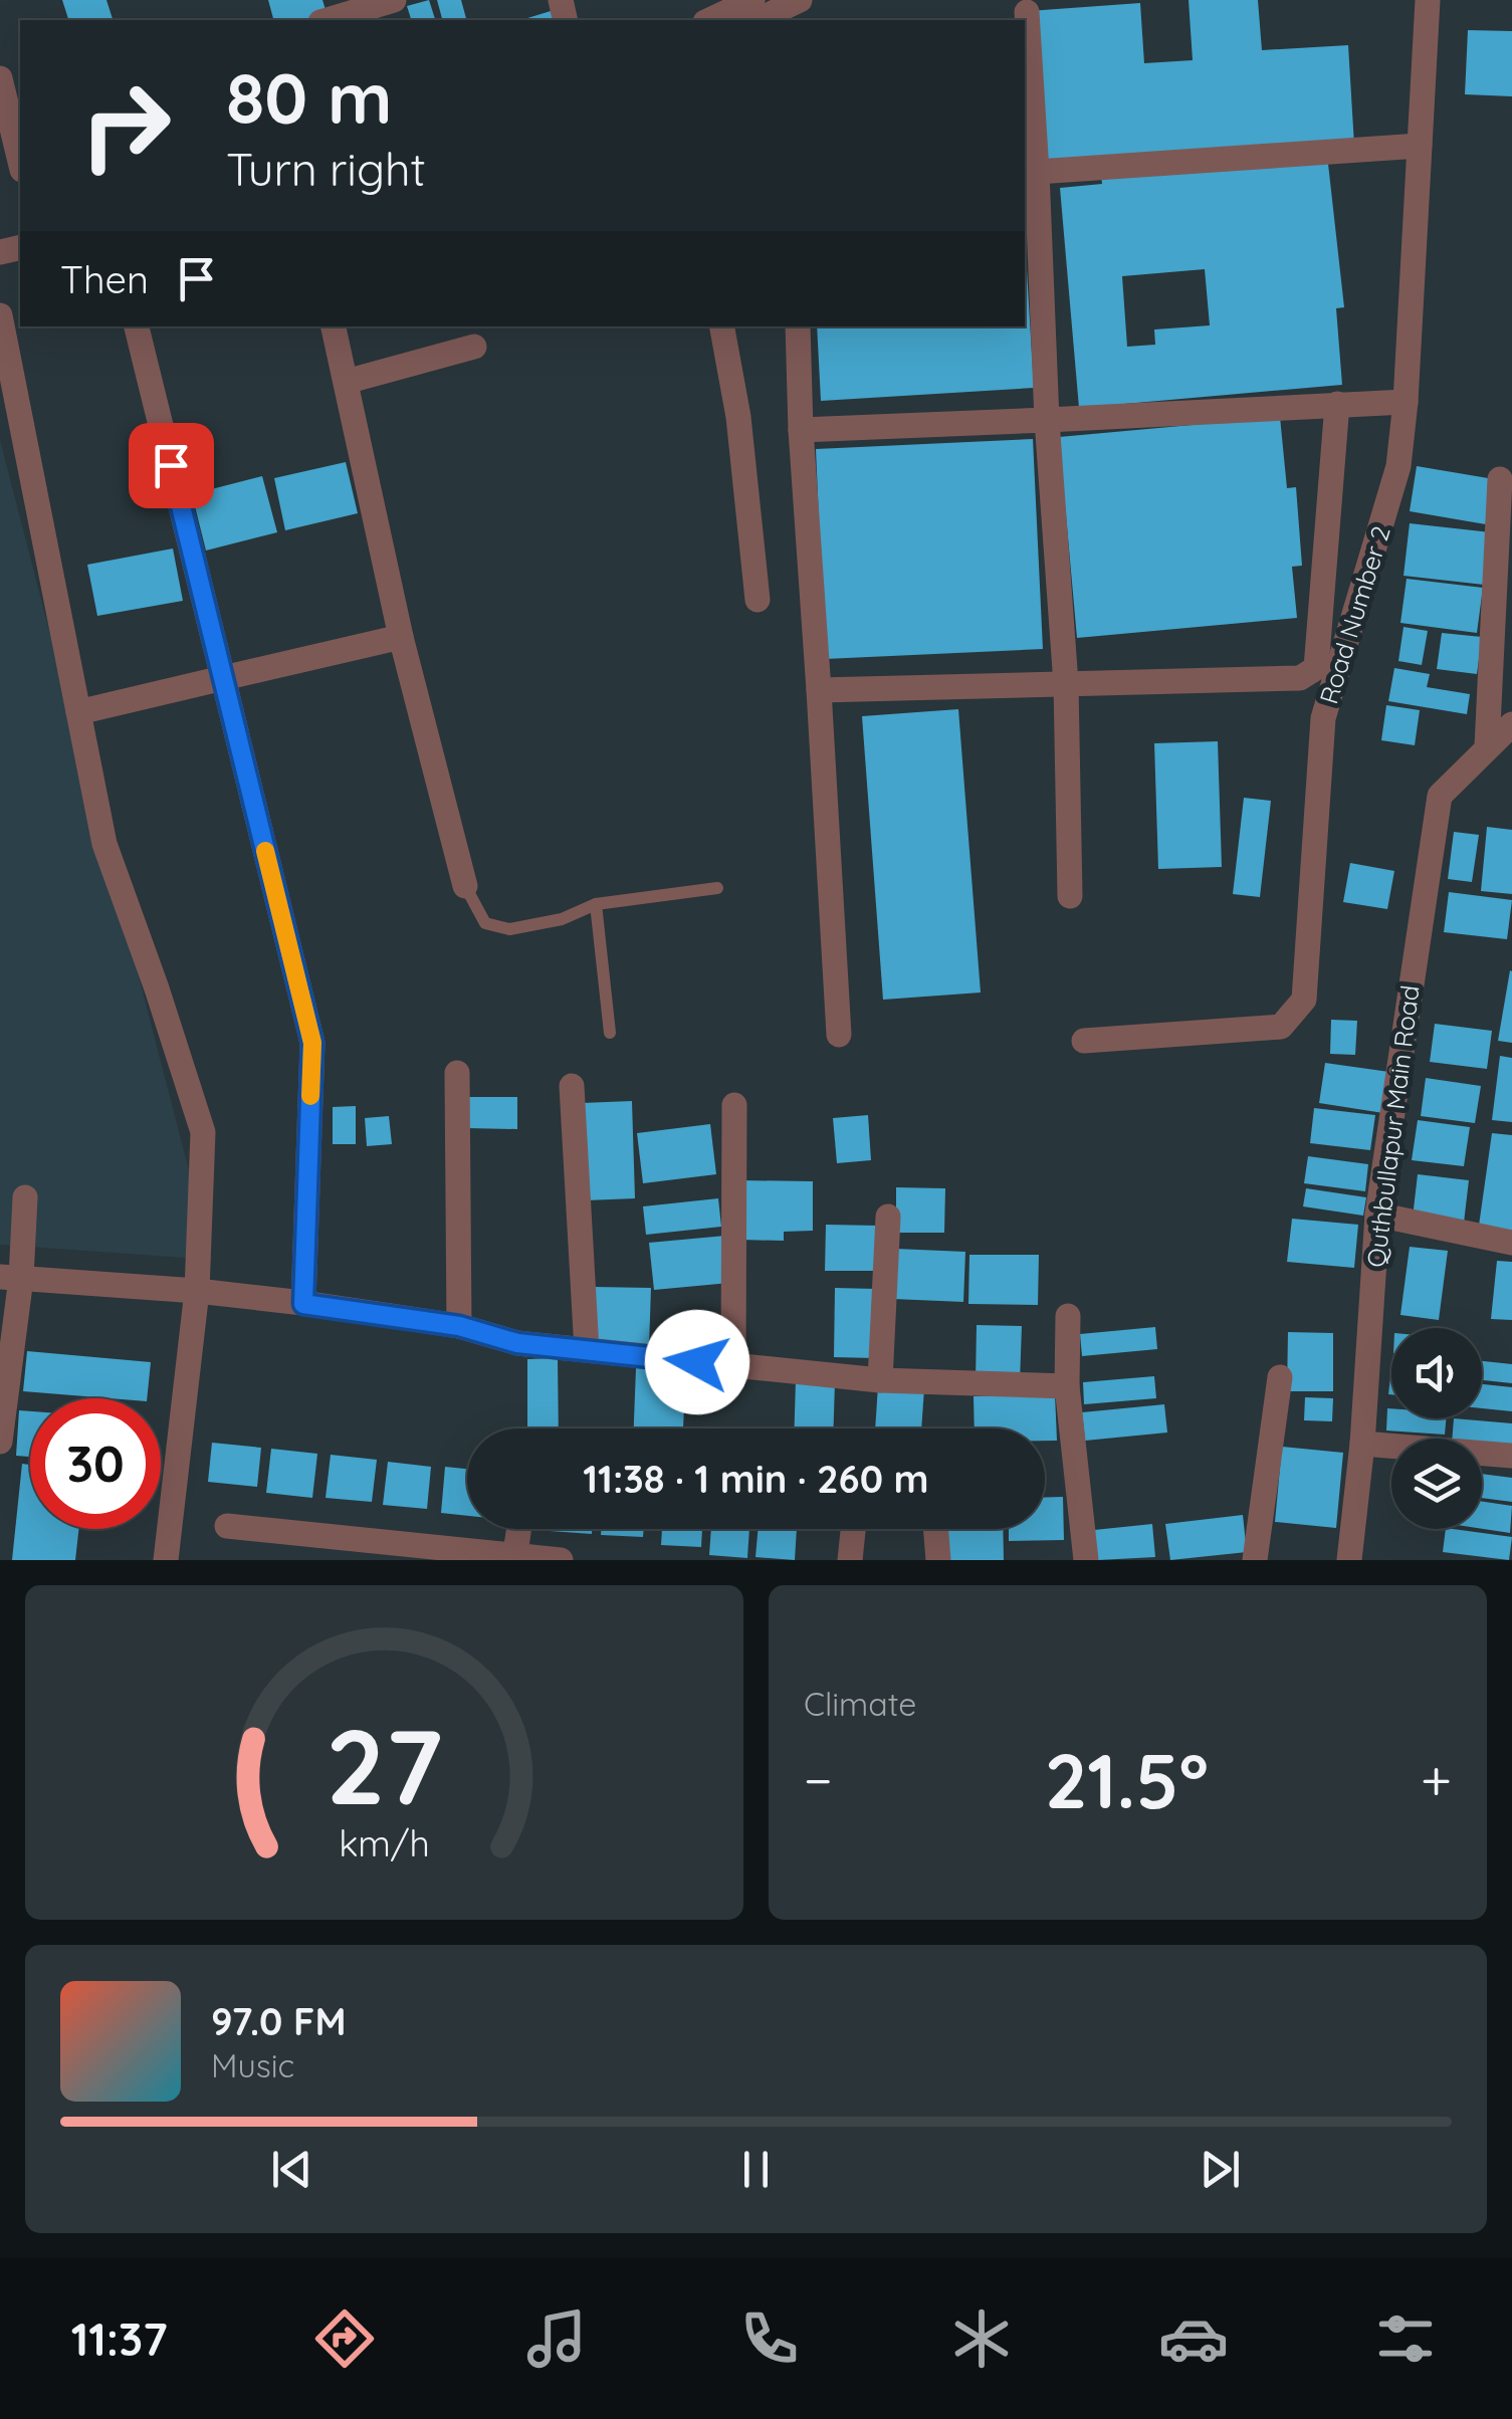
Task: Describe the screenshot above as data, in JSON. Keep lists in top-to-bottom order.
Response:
{
  "streets": {
    "street": ["Road Number 2", "Quthbullapur Main Road"]
  },
  "page": {
    "turn": ["80 m", "Turn right"],
    "then": "Then",
    "limit": "30",
    "trip": "11:38 · 1 min · 260 m",
    "tile": "Climate",
    "heat": ["−", "21.5°", "+"],
    "song": ["97.0 FM", "Music"],
    "tabs": "11:37",
    "gauge": ["27", "km/h"]
  }
}
